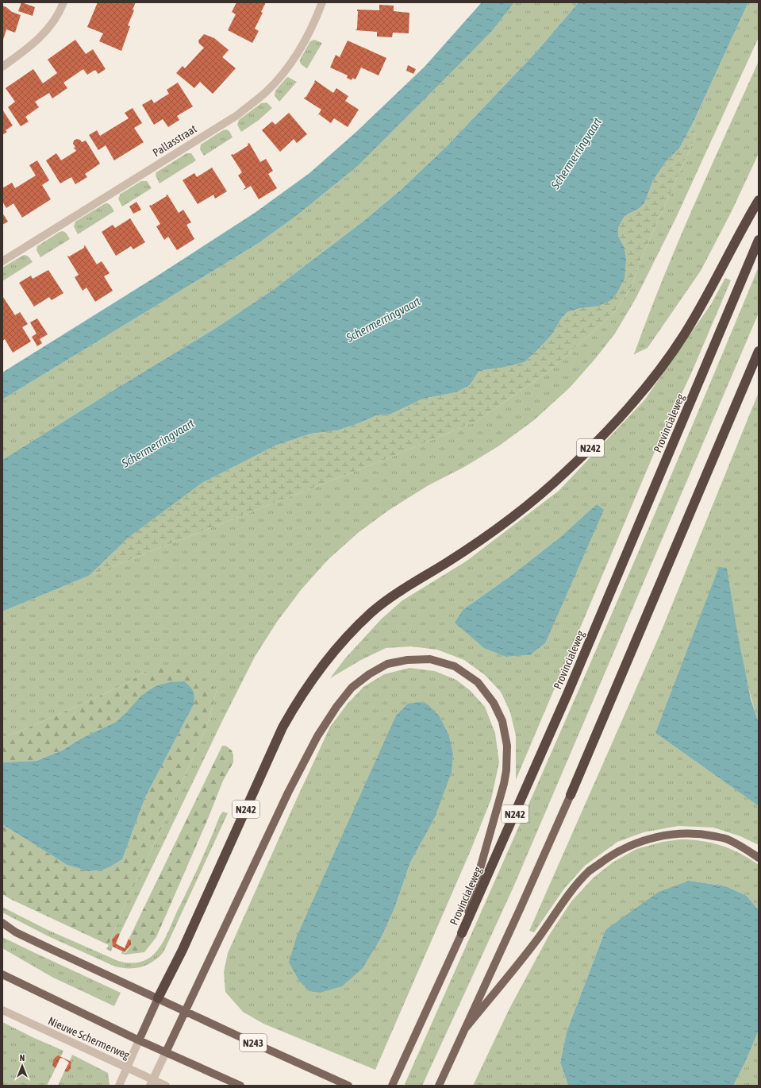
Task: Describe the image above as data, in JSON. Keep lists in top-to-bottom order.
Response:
{
  "streets": {
    "highway": ["Provincialeweg", "N242"],
    "main road": ["Nieuwe Schermerweg", "N243"],
    "street": ["Pallasstraat"]
  },
  "crossings": [
    ["Provincialeweg", "N242"],
    ["N242", "Nieuwe Schermerweg"],
    ["N242", "N243"],
    ["Nieuwe Schermerweg", "N243"]
  ],
  "water": ["Schermerringvaart"],
  "north": "top"
}
